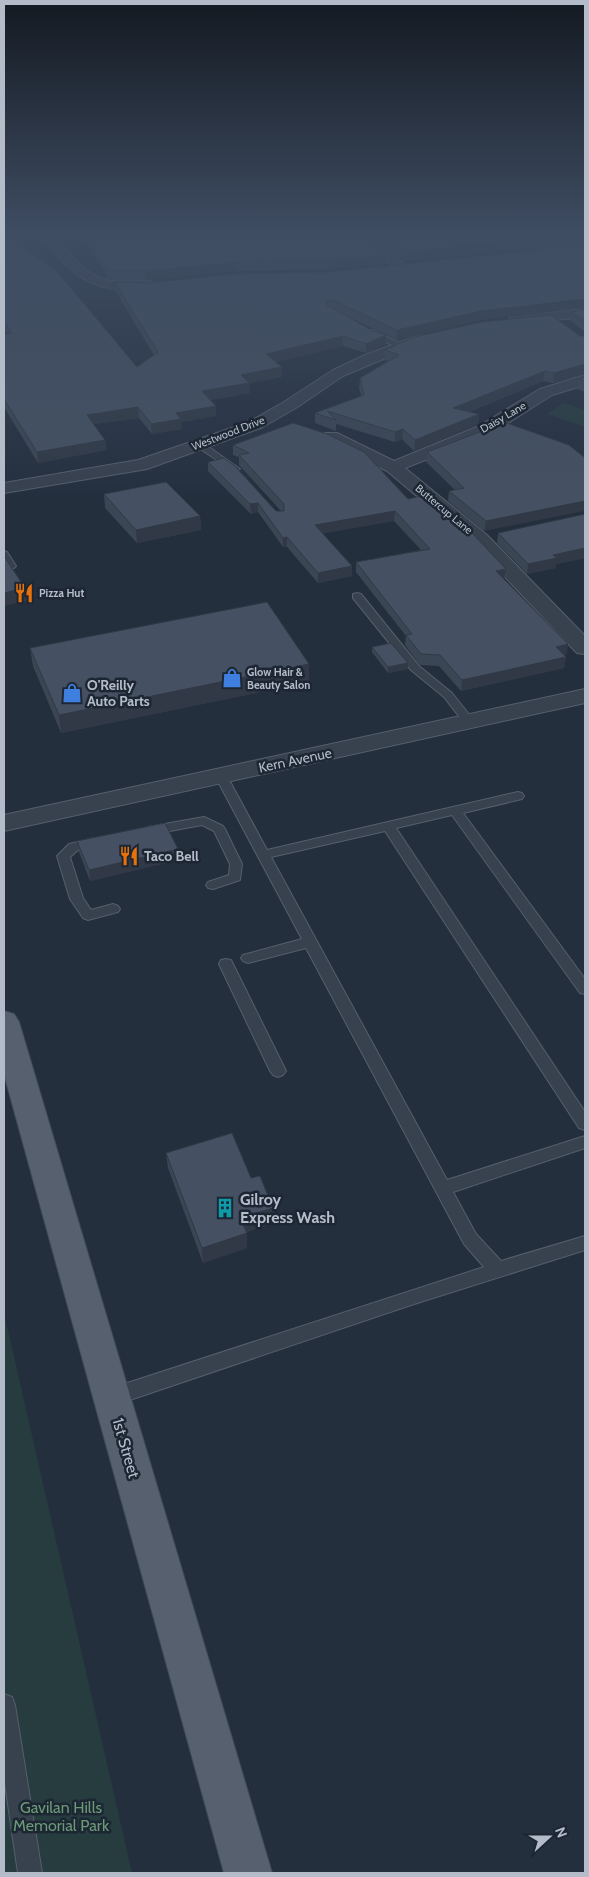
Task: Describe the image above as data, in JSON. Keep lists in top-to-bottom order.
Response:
{
  "streets": {
    "main road": ["1st Street"],
    "street": [
      "Daisy Lane",
      "Westwood Drive",
      "Buttercup Lane",
      "Kern Avenue"
    ]
  },
  "crossings": [
    ["Daisy Lane", "Buttercup Lane"]
  ],
  "parks": ["Gavilan Hills Memorial Park"],
  "places": {
    "restaurant": ["Pizza Hut", "Taco Bell"],
    "shop": ["Glow Hair & Beauty Salon", "O'Reilly Auto Parts"],
    "building": ["Gilroy Express Wash"]
  },
  "north": "right"
}
